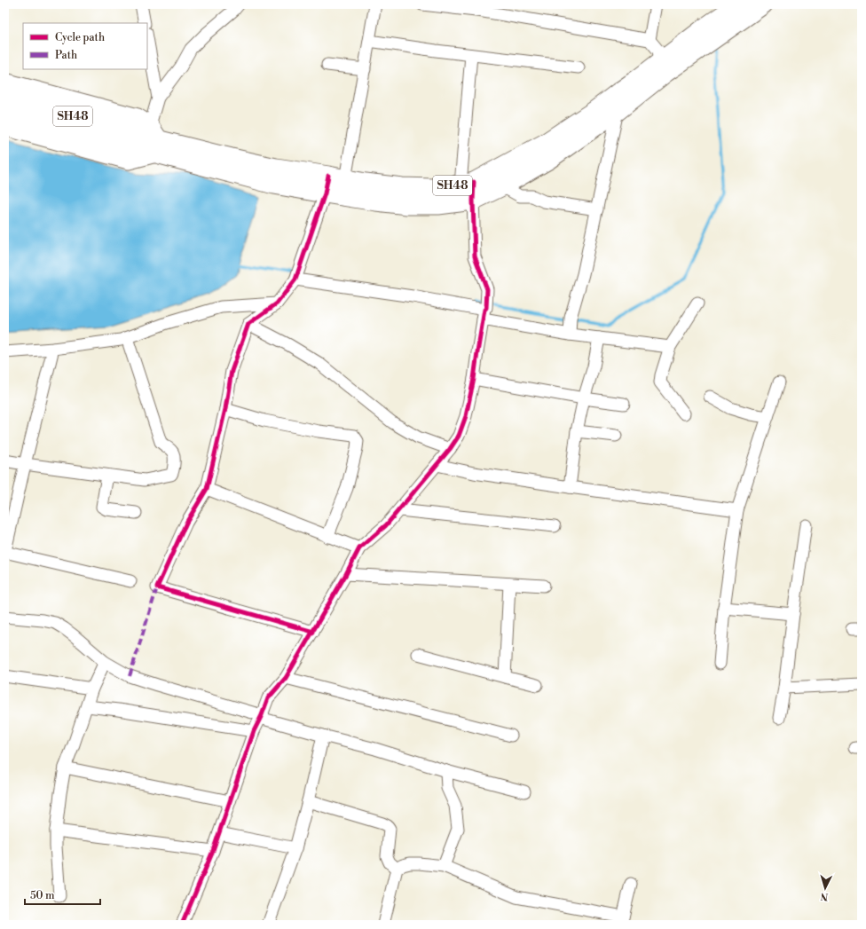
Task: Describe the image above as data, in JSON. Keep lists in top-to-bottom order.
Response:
{
  "streets": {
    "main road": ["SH48"]
  },
  "legend": ["Cycle path", "Path"],
  "scale_bar": "50 m",
  "north": "bottom"
}
